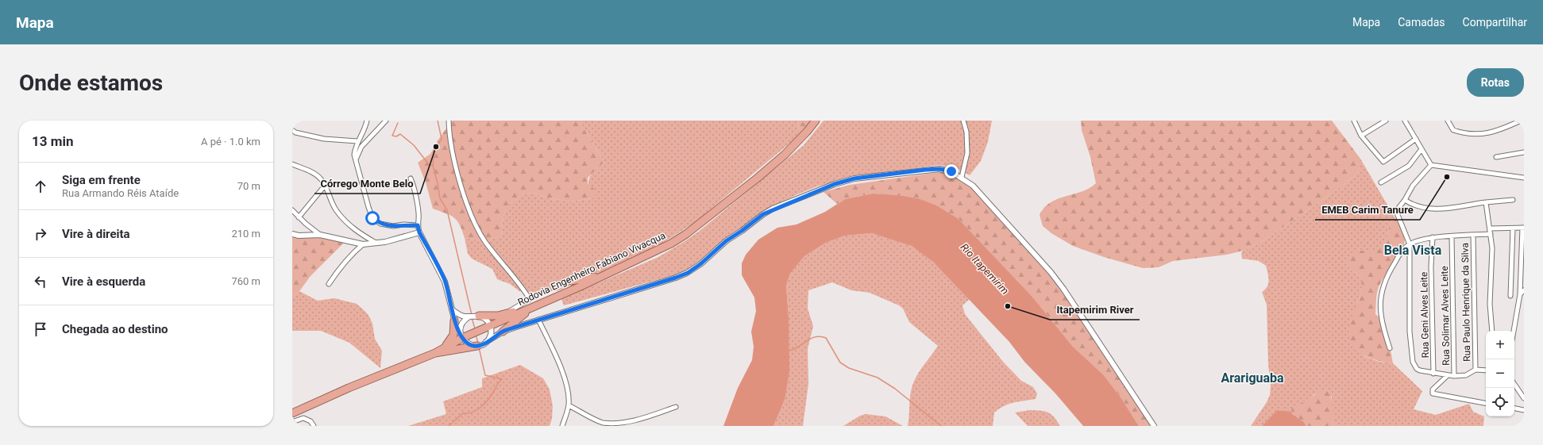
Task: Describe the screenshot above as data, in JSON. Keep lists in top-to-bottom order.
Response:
{
  "streets": {
    "highway": ["Rodovia Engenheiro Fabiano Vivacqua"],
    "street": ["Rua Paulo Henrique da Silva", "Rua Geni Alves Leite", "Rua Solimar Alves Leite"]
  },
  "districts": ["Bela Vista", "Arariguaba"],
  "water": ["Rio Itapemirim"],
  "places": ["Córrego Monte Belo", "EMEB Carim Tanure", "Itapemirim River"],
  "page": {
    "header": "Mapa",
    "nav": ["Mapa", "Camadas", "Compartilhar"],
    "buttons": "Rotas",
    "title": "Onde estamos",
    "heading": ["13 min", "A pé · 1.0 km"],
    "list": [
      ["Siga em frente", "Rua Armando Réis Ataíde", "70 m"],
      ["Vire à direita", "210 m"],
      ["Vire à esquerda", "760 m"],
      "Chegada ao destino"
    ],
    "map_buttons": ["+", "−"]
  }
}
